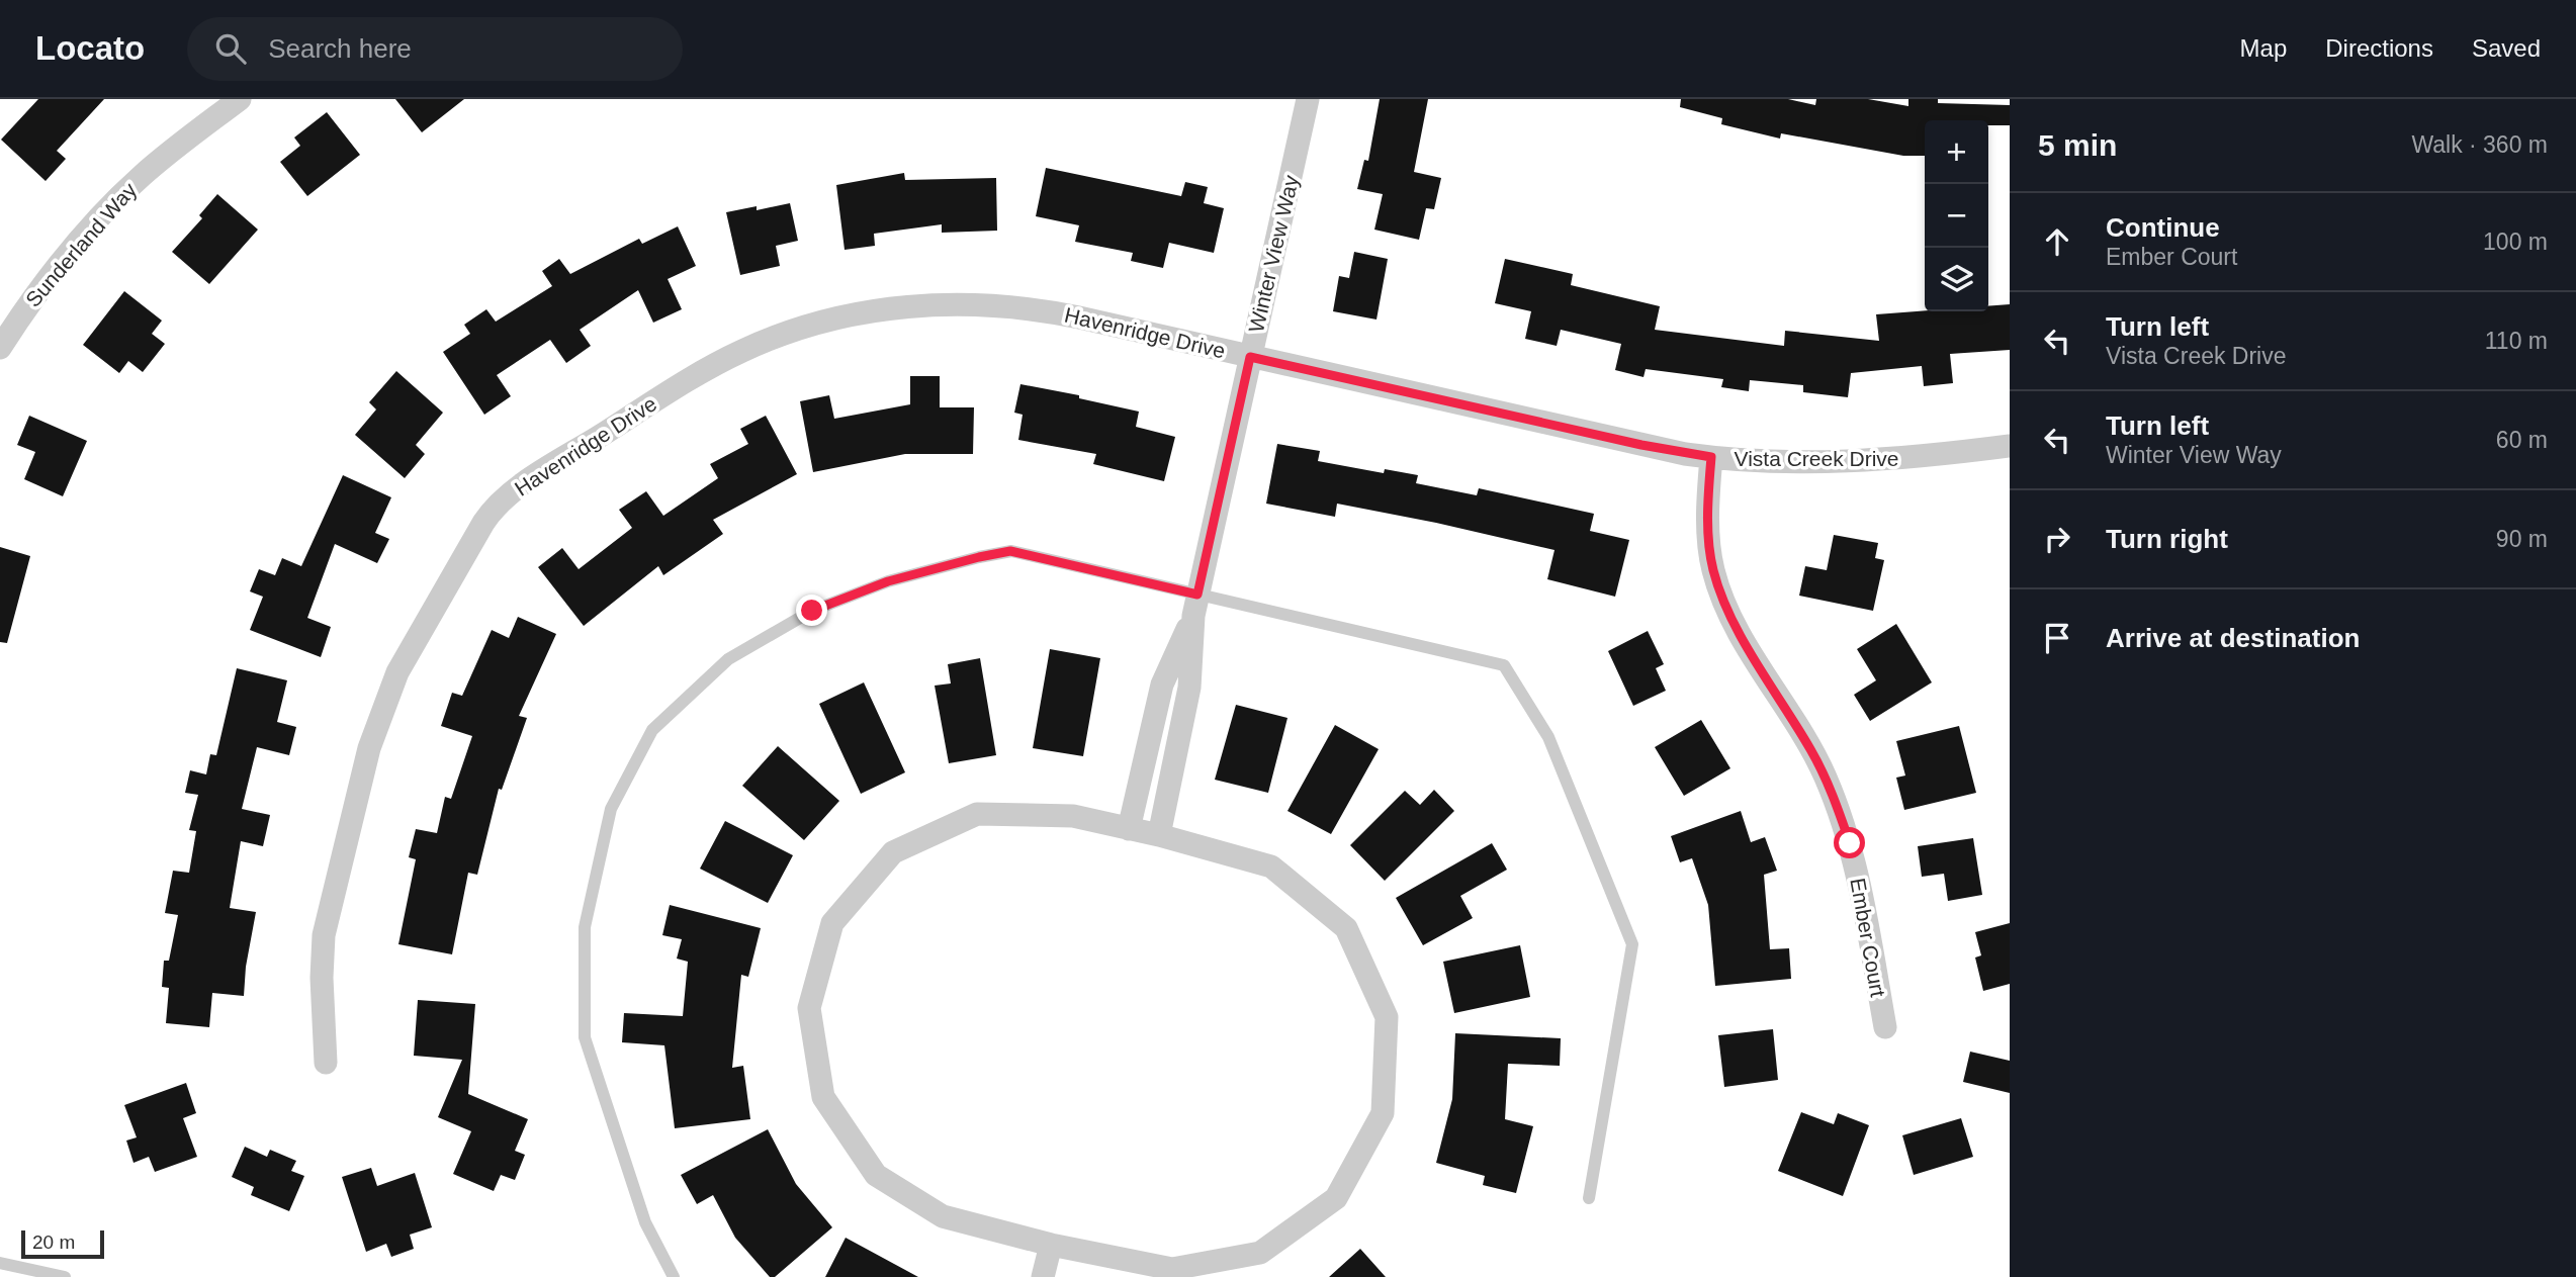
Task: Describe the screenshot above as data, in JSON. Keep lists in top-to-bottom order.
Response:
{
  "streets": {
    "street": [
      "Sunderland Way",
      "Winter View Way",
      "Havenridge Drive",
      "Vista Creek Drive",
      "Ember Court"
    ]
  },
  "crossings": [
    ["Winter View Way", "Havenridge Drive"],
    ["Winter View Way", "Vista Creek Drive"],
    ["Havenridge Drive", "Vista Creek Drive"],
    ["Vista Creek Drive", "Ember Court"]
  ],
  "scale_bar": "20 m",
  "page": {
    "header": "Locato",
    "search": "Search here",
    "nav": ["Map", "Directions", "Saved"],
    "heading": ["5 min", "Walk · 360 m"],
    "map_buttons": ["+", "−"],
    "list": [
      ["Continue", "Ember Court", "100 m"],
      ["Turn left", "Vista Creek Drive", "110 m"],
      ["Turn left", "Winter View Way", "60 m"],
      ["Turn right", "90 m"],
      "Arrive at destination"
    ],
    "scale": "20 m"
  }
}
